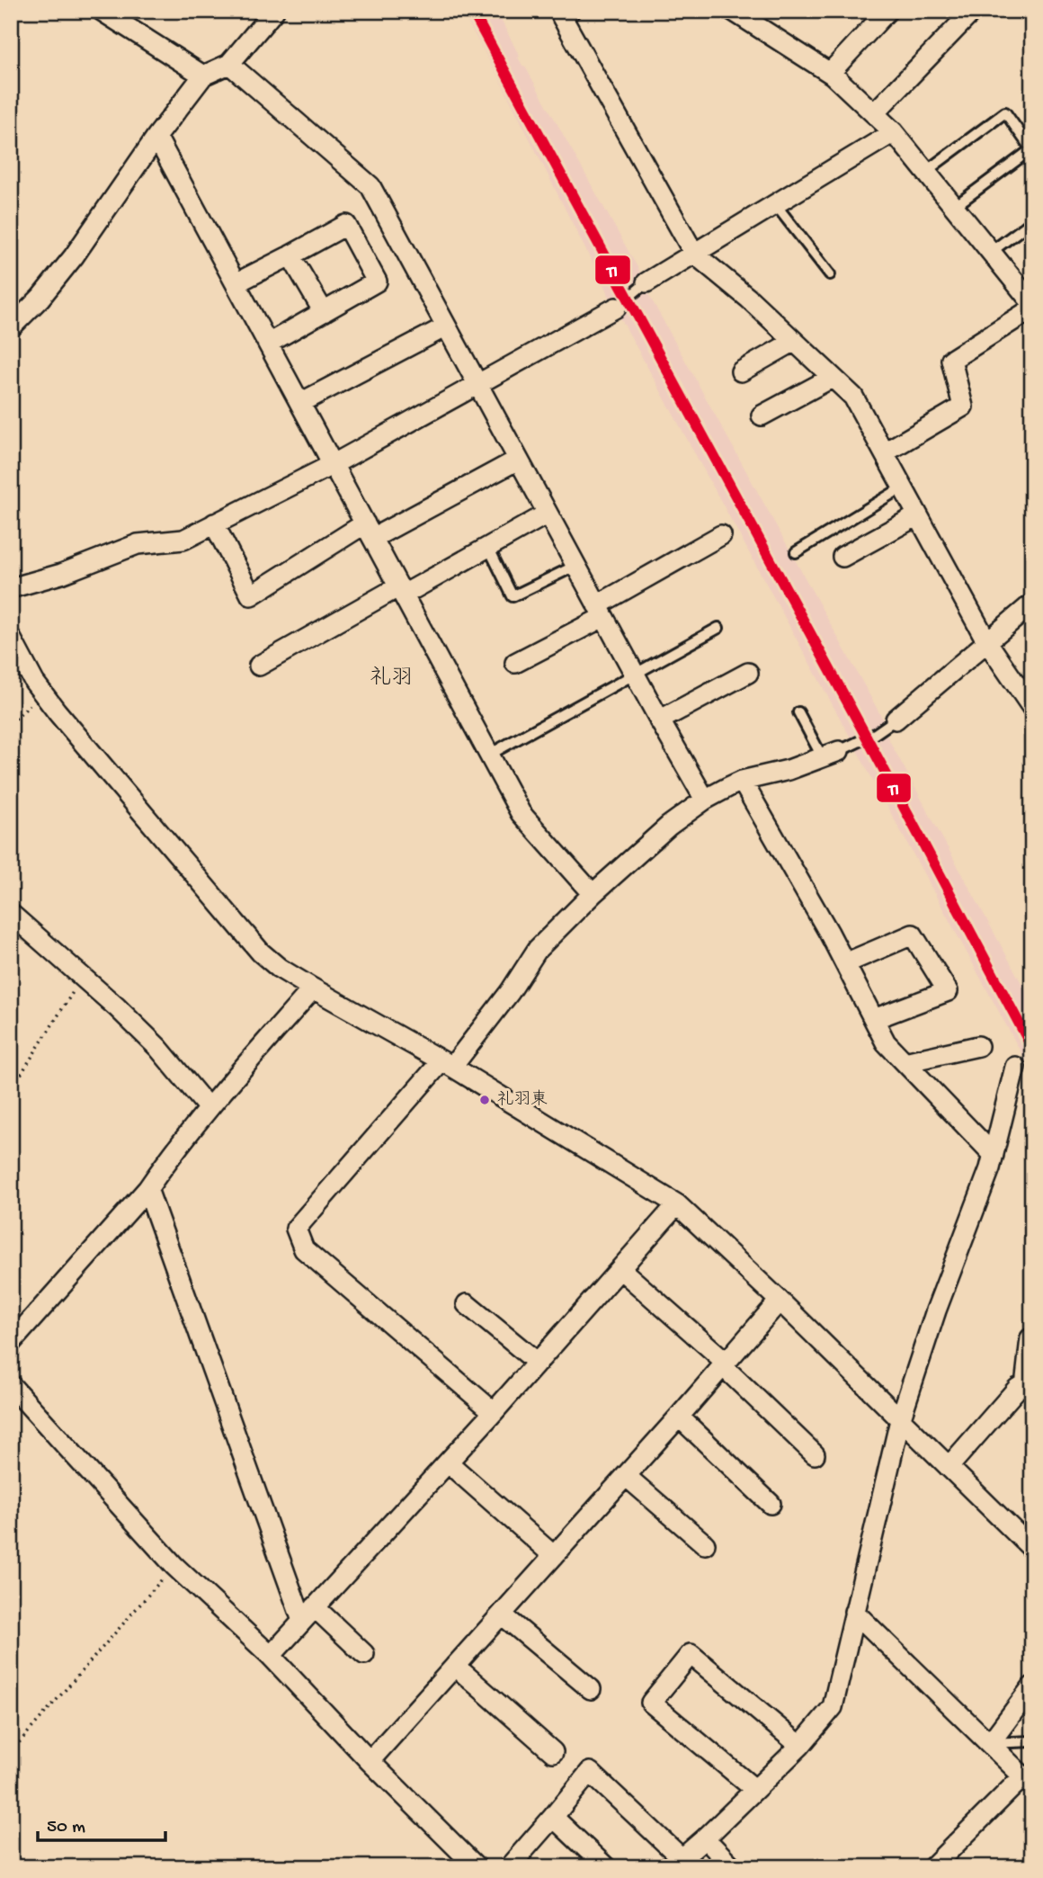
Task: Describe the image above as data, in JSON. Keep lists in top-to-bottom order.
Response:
{
  "districts": ["礼羽"],
  "places": ["礼羽東"],
  "lines": ["transit line TI"],
  "scale_bar": "50 m"
}
